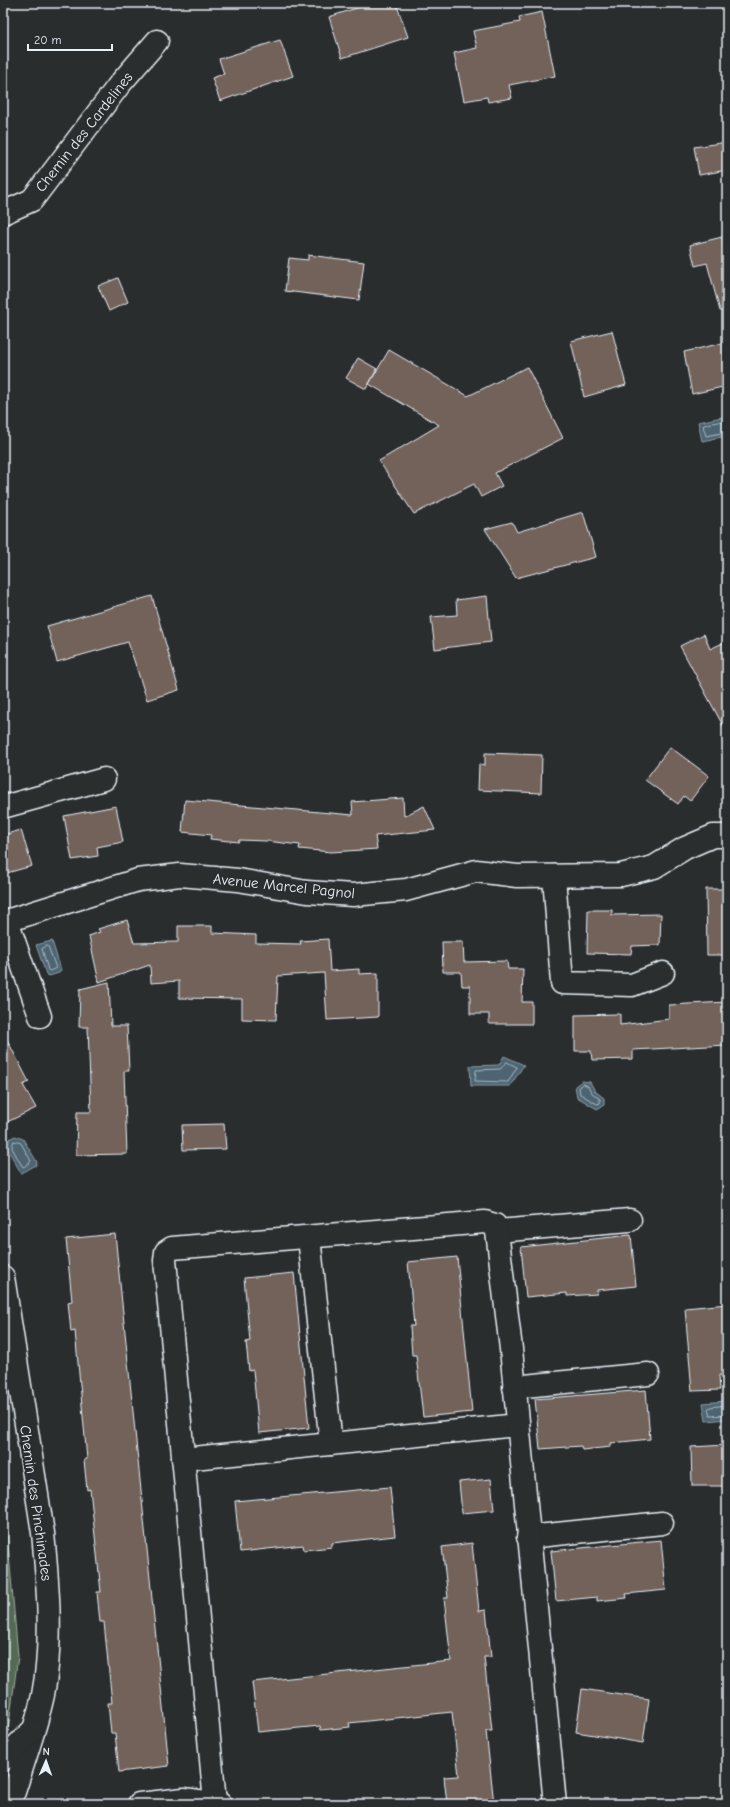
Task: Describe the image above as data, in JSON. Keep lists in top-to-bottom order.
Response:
{
  "streets": {
    "street": ["Chemin des Cardelines", "Avenue Marcel Pagnol", "Chemin des Pinchinades"]
  },
  "scale_bar": "20 m",
  "north": "top"
}
